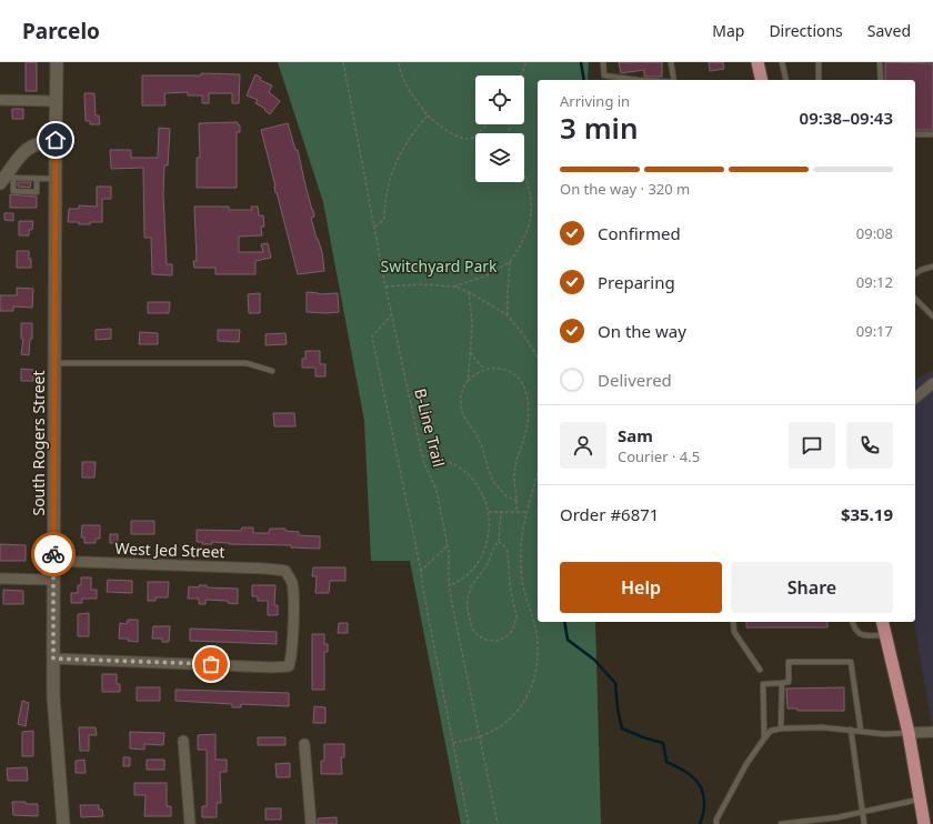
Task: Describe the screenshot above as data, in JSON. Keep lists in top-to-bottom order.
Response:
{
  "streets": {
    "street": ["South Rogers Street", "West Jed Street"],
    "path": ["B-Line Trail"]
  },
  "crossings": [
    ["South Rogers Street", "West Jed Street"]
  ],
  "parks": ["Switchyard Park"],
  "page": {
    "header": "Parcelo",
    "nav": ["Map", "Directions", "Saved"],
    "heading": ["3 min", "Arriving in", "09:38–09:43"],
    "panel": [
      "Sam",
      "Courier · 4.5",
      "Order #6871",
      "$35.19"
    ],
    "bar": "On the way · 320 m",
    "list": [
      ["Confirmed", "09:08"],
      ["Preparing", "09:12"],
      ["On the way", "09:17"],
      "Delivered"
    ],
    "buttons": ["Help", "Share"]
  }
}
